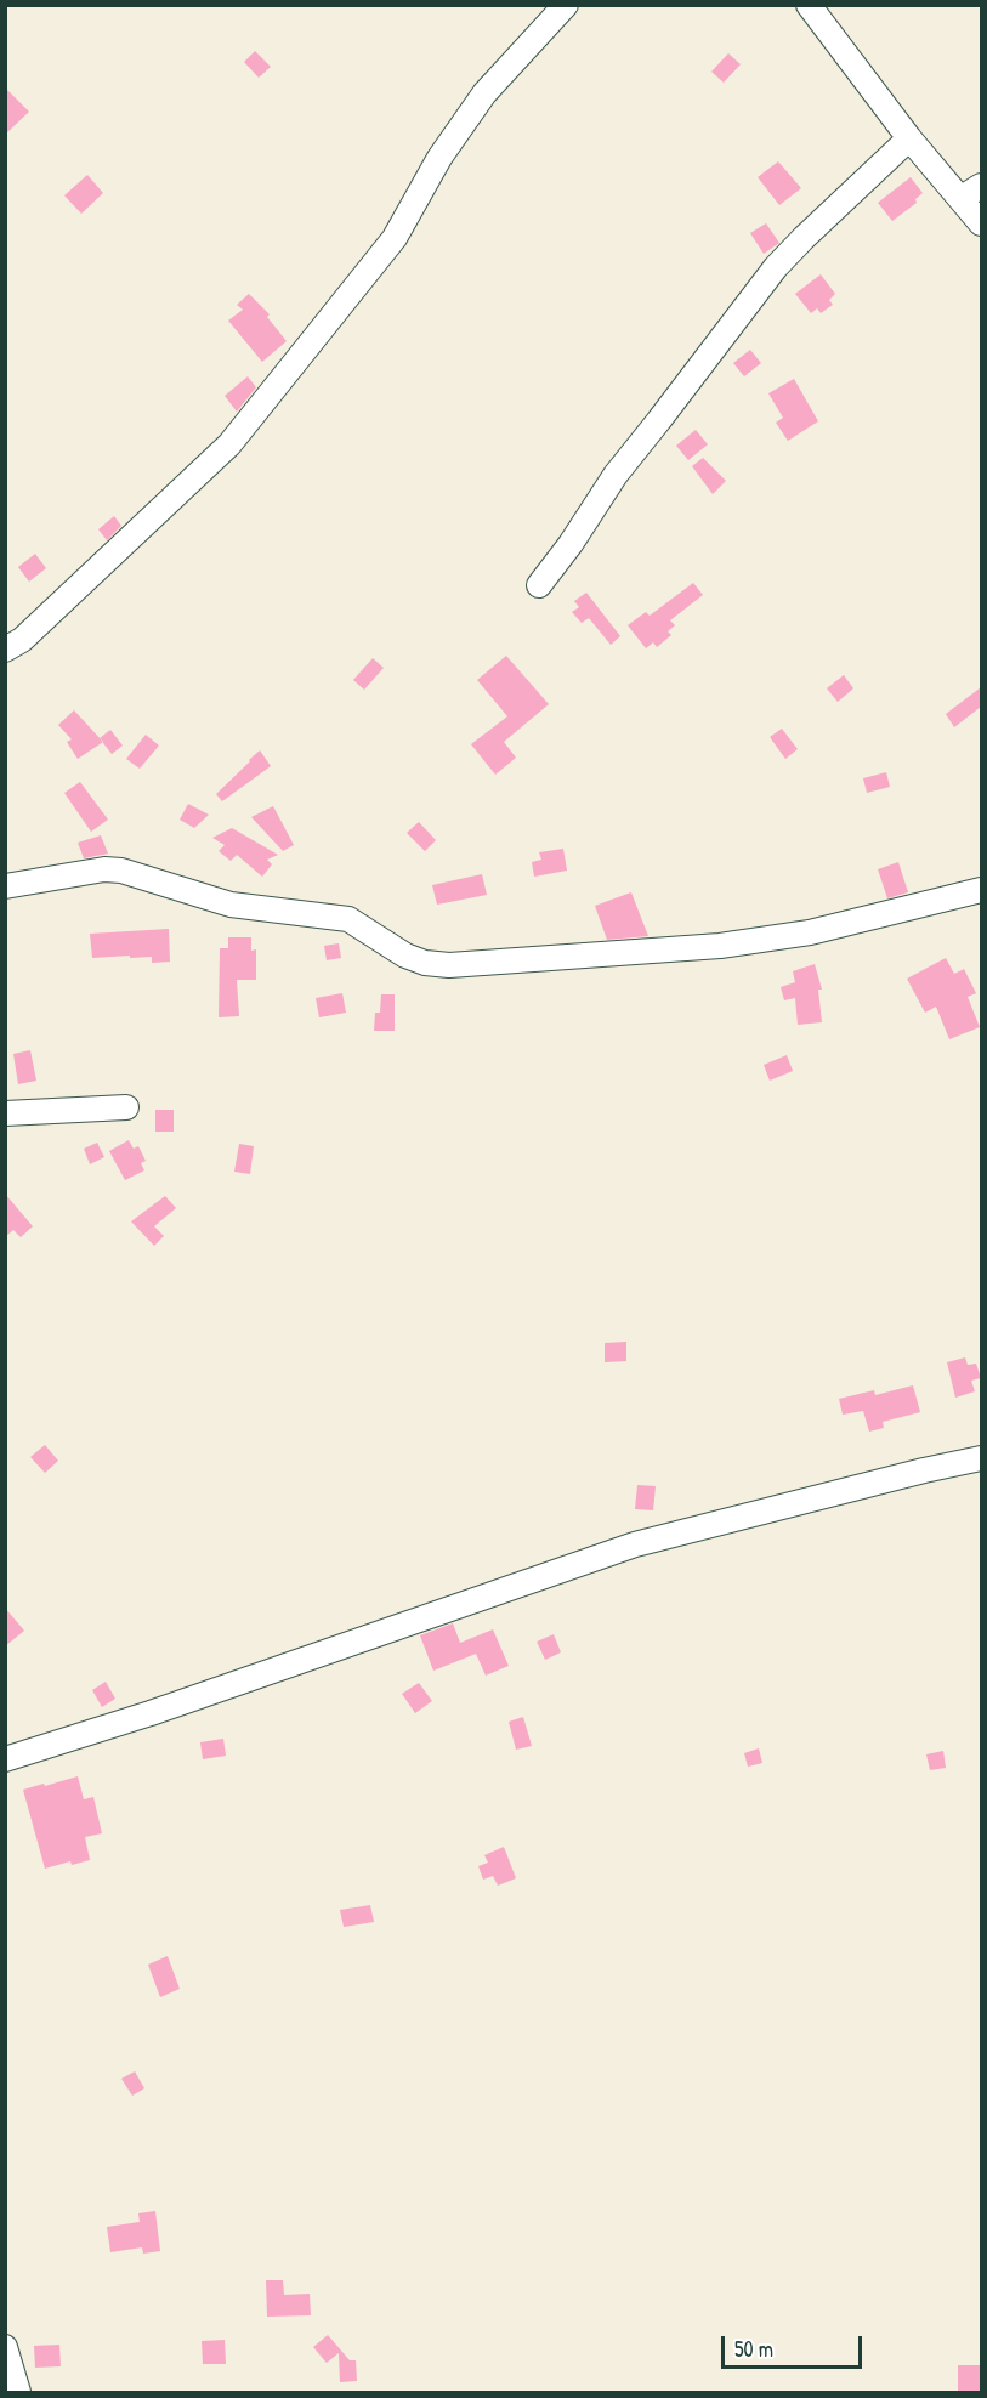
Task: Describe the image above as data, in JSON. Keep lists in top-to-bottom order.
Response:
{
  "scale_bar": "50 m"
}
